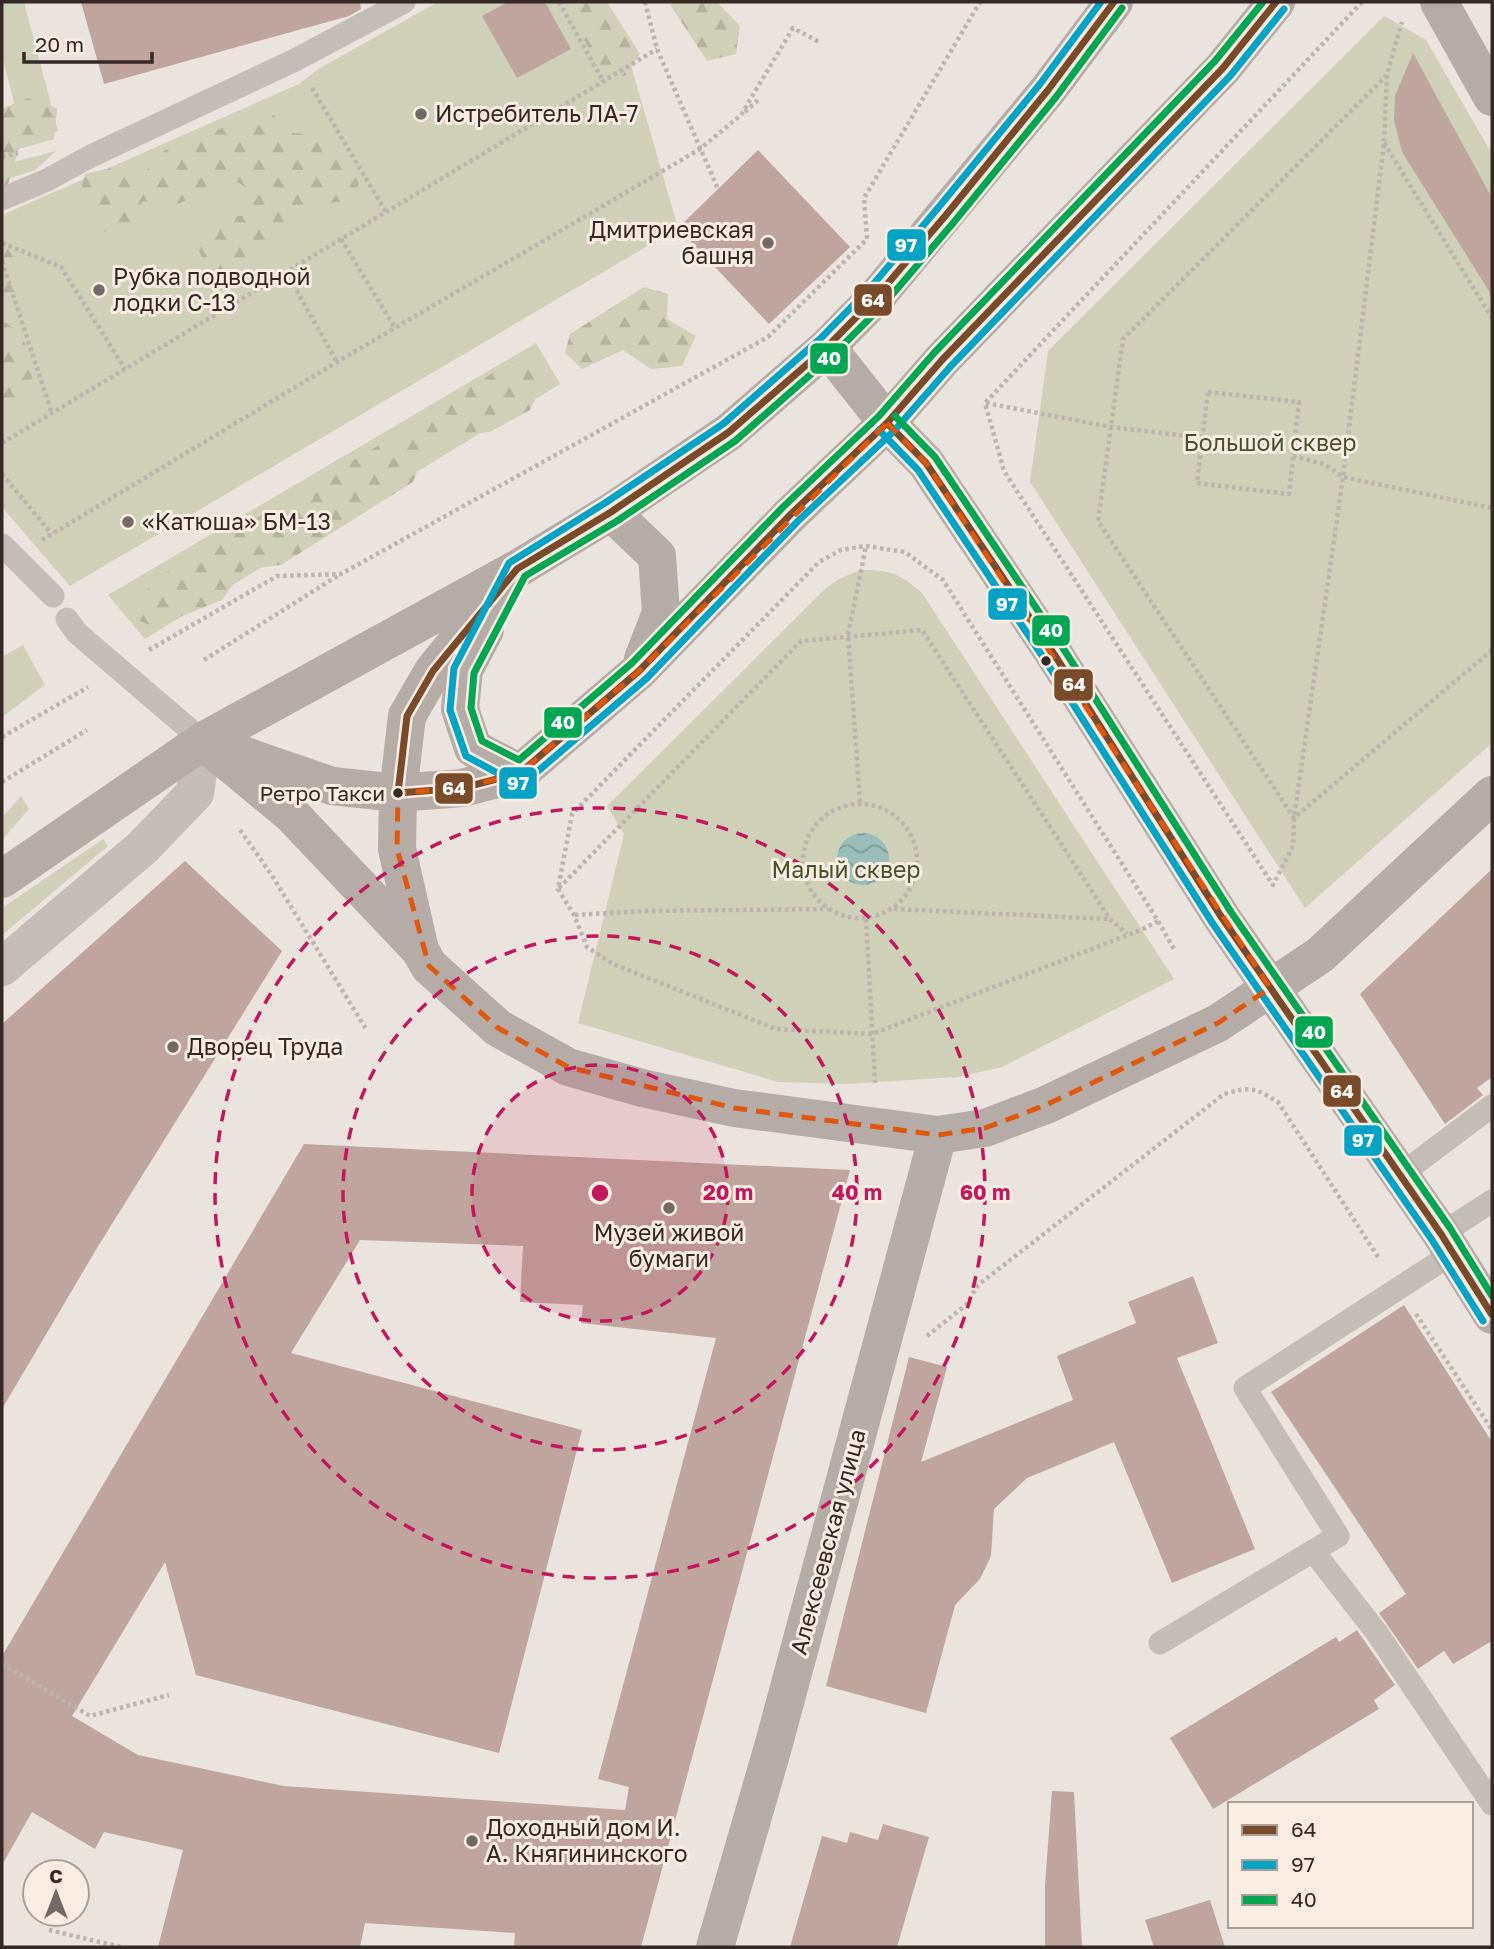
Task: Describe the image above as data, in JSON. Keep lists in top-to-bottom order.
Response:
{
  "streets": {
    "street": ["Алексеевская улица"]
  },
  "parks": ["Большой сквер", "Малый сквер"],
  "places": [
    "Истребитель ЛА-7",
    "Дмитриевская башня",
    "Рубка подводной лодки С-13",
    "«Катюша» БМ-13",
    "Ретро Такси",
    "Дворец Труда",
    "Музей живой бумаги",
    "Доходный дом И. А. Княгининского"
  ],
  "lines": ["transit line 64", "transit line 97", "transit line 40"],
  "legend": ["64", "97", "40"],
  "scale_bar": "20 m",
  "north": "top",
  "rings": ["20 m", "40 m", "60 m"]
}
